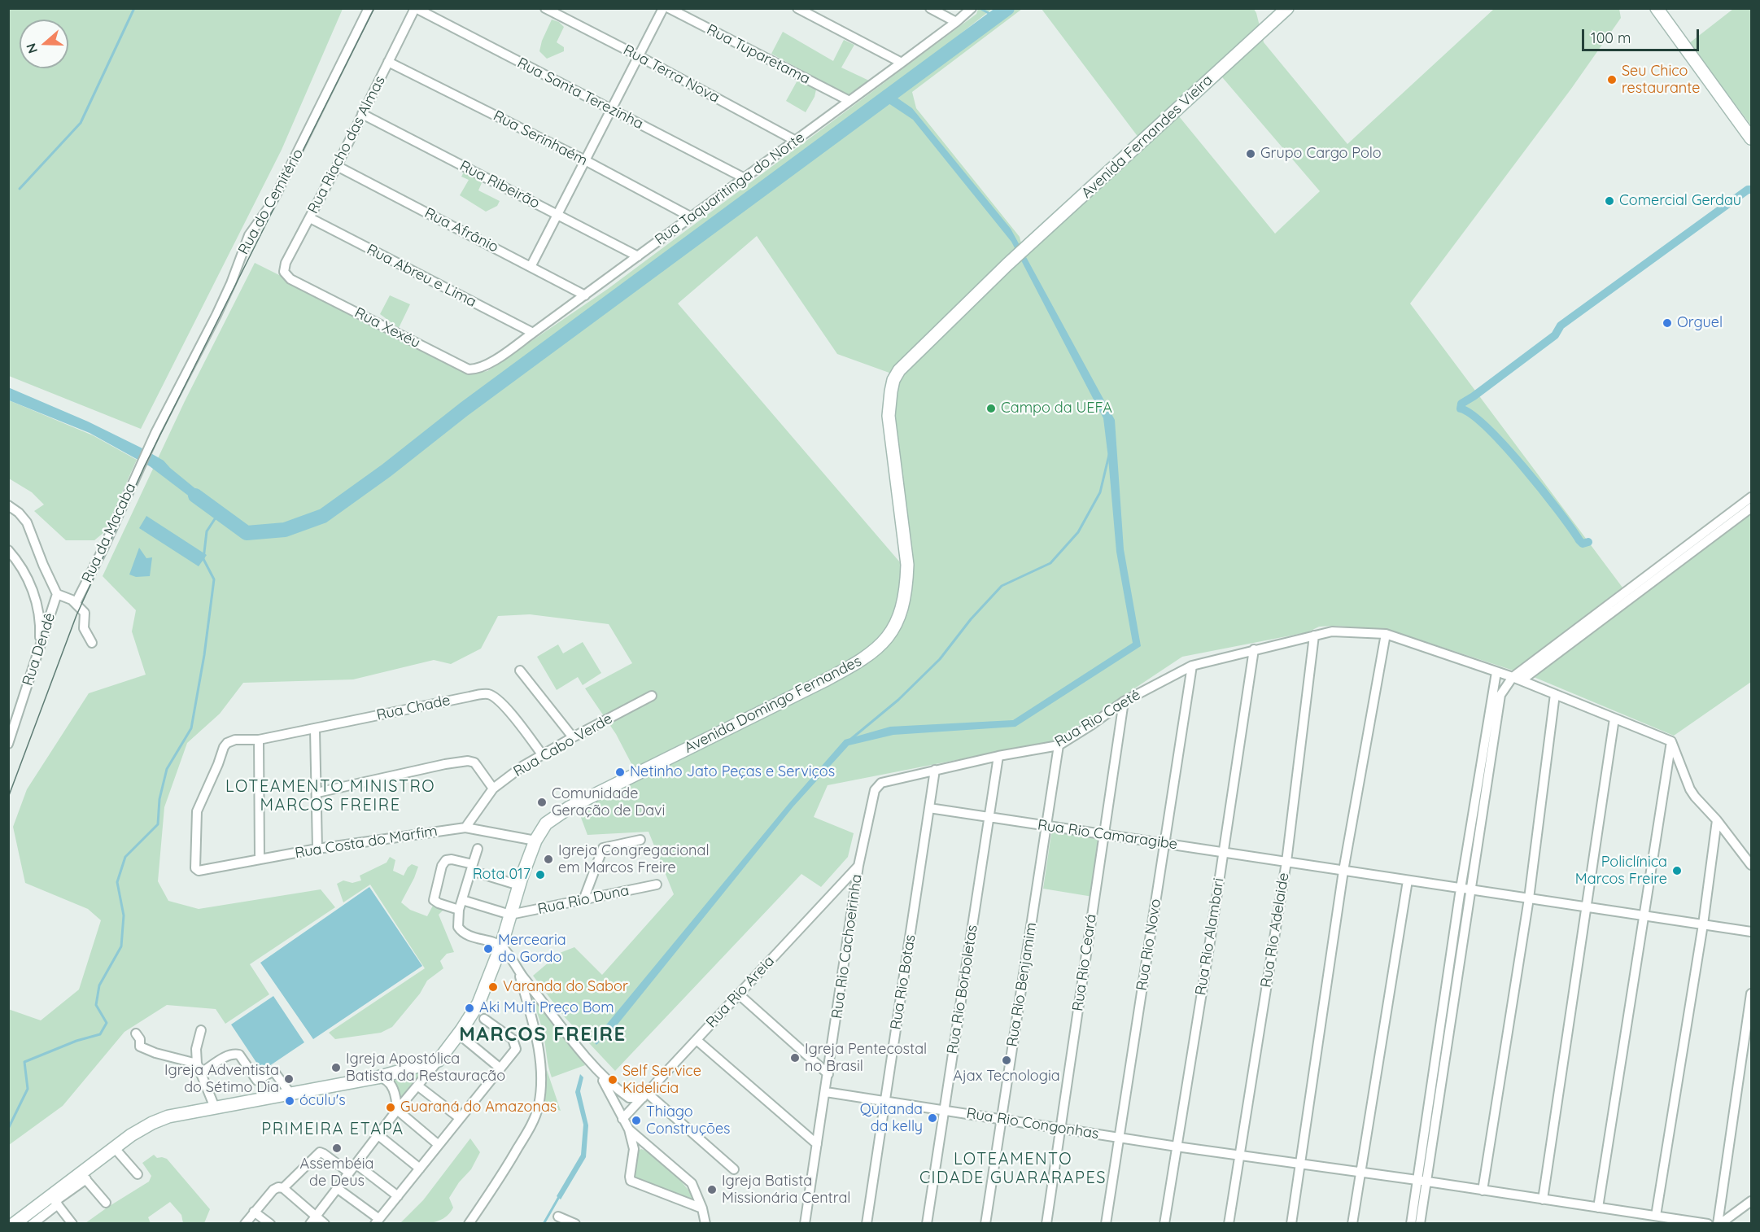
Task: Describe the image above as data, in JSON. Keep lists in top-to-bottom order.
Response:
{
  "streets": {
    "main road": ["Avenida Fernandes Vieira", "Avenida Domingo Fernandes"],
    "street": [
      "Rua Tuparetama",
      "Rua Terra Nova",
      "Rua Santa Terezinha",
      "Rua Serinhaém",
      "Rua Riacho das Almas",
      "Rua Ribeirão",
      "Rua Taquaritinga do Norte",
      "Rua do Cemitério",
      "Rua Afrânio",
      "Rua Abreu e Lima",
      "Rua Xexéu",
      "Rua da Macaba",
      "Rua Dendê",
      "Rua Chade",
      "Rua Rio Caeté",
      "Rua Cabo Verde",
      "Rua Rio Camaragibe",
      "Rua Costa do Marfim",
      "Rua Rio Duna",
      "Rua Rio Adelaide",
      "Rua Rio Alambari",
      "Rua Rio Novo",
      "Rua Rio Cachoeirinha",
      "Rua Rio Ceará",
      "Rua Rio Botas",
      "Rua Rio Benjamim",
      "Rua Rio Borboletas",
      "Rua Rio Areia",
      "Rua Rio Congonhas"
    ]
  },
  "crossings": [
    ["Rua Tuparetama", "Rua Taquaritinga do Norte"],
    ["Rua Terra Nova", "Rua Taquaritinga do Norte"],
    ["Rua Santa Terezinha", "Rua Riacho das Almas"],
    ["Rua Santa Terezinha", "Rua Taquaritinga do Norte"],
    ["Avenida Fernandes Vieira", "Avenida Domingo Fernandes"],
    ["Rua Serinhaém", "Rua Riacho das Almas"],
    ["Rua Serinhaém", "Rua Taquaritinga do Norte"],
    ["Rua Riacho das Almas", "Rua Ribeirão"],
    ["Rua Riacho das Almas", "Rua Afrânio"],
    ["Rua Riacho das Almas", "Rua Abreu e Lima"],
    ["Rua Riacho das Almas", "Rua Xexéu"],
    ["Rua Ribeirão", "Rua Taquaritinga do Norte"],
    ["Rua Taquaritinga do Norte", "Rua Afrânio"],
    ["Rua Taquaritinga do Norte", "Rua Abreu e Lima"],
    ["Rua Taquaritinga do Norte", "Rua Xexéu"],
    ["Rua do Cemitério", "Rua da Macaba"],
    ["Avenida Domingo Fernandes", "Rua Costa do Marfim"],
    ["Avenida Domingo Fernandes", "Rua Rio Duna"],
    ["Rua Chade", "Rua Cabo Verde"],
    ["Rua Chade", "Rua Costa do Marfim"],
    ["Rua Rio Caeté", "Rua Rio Adelaide"],
    ["Rua Rio Caeté", "Rua Rio Alambari"],
    ["Rua Rio Caeté", "Rua Rio Novo"],
    ["Rua Rio Caeté", "Rua Rio Cachoeirinha"],
    ["Rua Rio Caeté", "Rua Rio Ceará"],
    ["Rua Rio Caeté", "Rua Rio Botas"],
    ["Rua Rio Caeté", "Rua Rio Benjamim"],
    ["Rua Rio Caeté", "Rua Rio Borboletas"],
    ["Rua Cabo Verde", "Rua Costa do Marfim"],
    ["Rua Rio Camaragibe", "Rua Rio Adelaide"],
    ["Rua Rio Camaragibe", "Rua Rio Alambari"],
    ["Rua Rio Camaragibe", "Rua Rio Novo"],
    ["Rua Rio Camaragibe", "Rua Rio Ceará"],
    ["Rua Rio Camaragibe", "Rua Rio Botas"],
    ["Rua Rio Camaragibe", "Rua Rio Benjamim"],
    ["Rua Rio Camaragibe", "Rua Rio Borboletas"],
    ["Rua Rio Adelaide", "Rua Rio Congonhas"],
    ["Rua Rio Alambari", "Rua Rio Congonhas"],
    ["Rua Rio Novo", "Rua Rio Congonhas"],
    ["Rua Rio Cachoeirinha", "Rua Rio Areia"],
    ["Rua Rio Cachoeirinha", "Rua Rio Congonhas"],
    ["Rua Rio Ceará", "Rua Rio Congonhas"],
    ["Rua Rio Botas", "Rua Rio Congonhas"],
    ["Rua Rio Benjamim", "Rua Rio Congonhas"],
    ["Rua Rio Borboletas", "Rua Rio Congonhas"]
  ],
  "districts": [
    "LOTEAMENTO MINISTRO MARCOS FREIRE",
    "MARCOS FREIRE",
    "PRIMEIRA ETAPA",
    "LOTEAMENTO CIDADE GUARARAPES"
  ],
  "places": [
    "Seu Chico restaurante",
    "Grupo Cargo Polo",
    "Comercial Gerdau",
    "Orguel",
    "Campo da UEFA",
    "Netinho Jato Peças e Serviços",
    "Comunidade Geração de Davi",
    "Igreja Congregacional em Marcos Freire",
    "Policlínica Marcos Freire",
    "Rota 017",
    "Mercearia do Gordo",
    "Varanda do Sabor",
    "Aki Multi Preço Bom",
    "Igreja Pentecostal no Brasil",
    "Ajax Tecnologia",
    "Igreja Apostólica Batista da Restauração",
    "Igreja Adventista do Sétimo Dia",
    "Self Service Kidelicia",
    "óculu's",
    "Guaraná do Amazonas",
    "Quitanda da kelly",
    "Thiago Construções",
    "Assembéia de Deus",
    "Igreja Batista Missionária Central"
  ],
  "scale_bar": "100 m",
  "north": "left"
}
